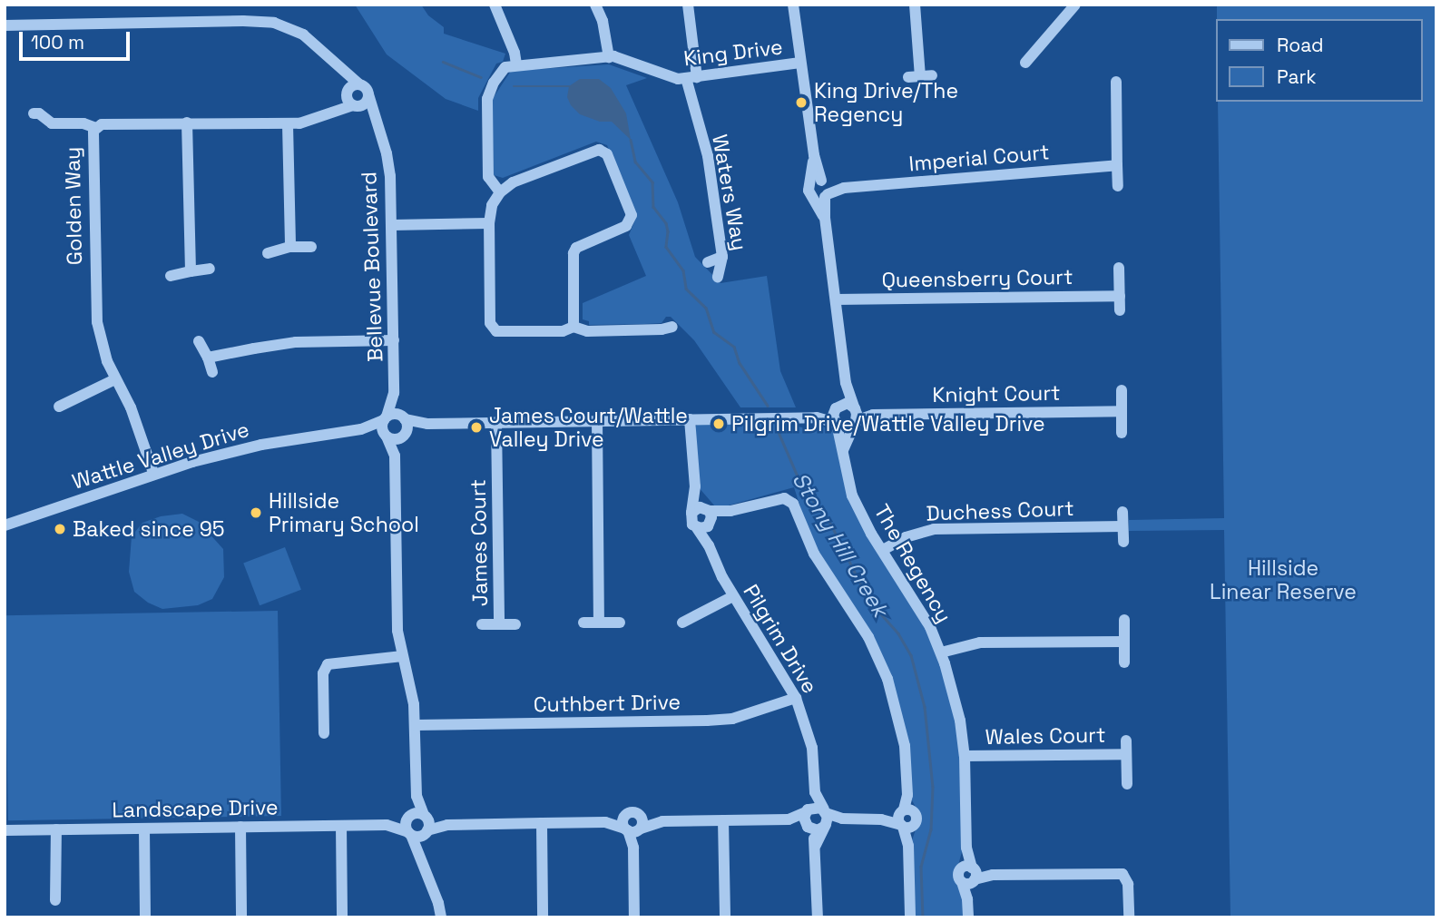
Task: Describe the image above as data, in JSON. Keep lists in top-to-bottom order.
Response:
{
  "streets": {
    "street": [
      "King Drive",
      "Imperial Court",
      "Waters Way",
      "Golden Way",
      "Bellevue Boulevard",
      "Queensberry Court",
      "Knight Court",
      "Wattle Valley Drive",
      "Duchess Court",
      "James Court",
      "The Regency",
      "Pilgrim Drive",
      "Cuthbert Drive",
      "Wales Court",
      "Landscape Drive"
    ]
  },
  "crossings": [
    ["King Drive", "Waters Way"],
    ["Golden Way", "Bellevue Boulevard"],
    ["Golden Way", "Wattle Valley Drive"],
    ["Bellevue Boulevard", "Wattle Valley Drive"],
    ["Knight Court", "The Regency"],
    ["Duchess Court", "The Regency"],
    ["The Regency", "Wales Court"],
    ["Pilgrim Drive", "Cuthbert Drive"]
  ],
  "water": ["Stony Hill Creek"],
  "parks": ["Hillside Linear Reserve"],
  "places": [
    "King Drive/The Regency",
    "Pilgrim Drive/Wattle Valley Drive",
    "James Court/Wattle Valley Drive",
    "Hillside Primary School",
    "Baked since 95"
  ],
  "legend": ["Road", "Park"],
  "scale_bar": "100 m"
}
